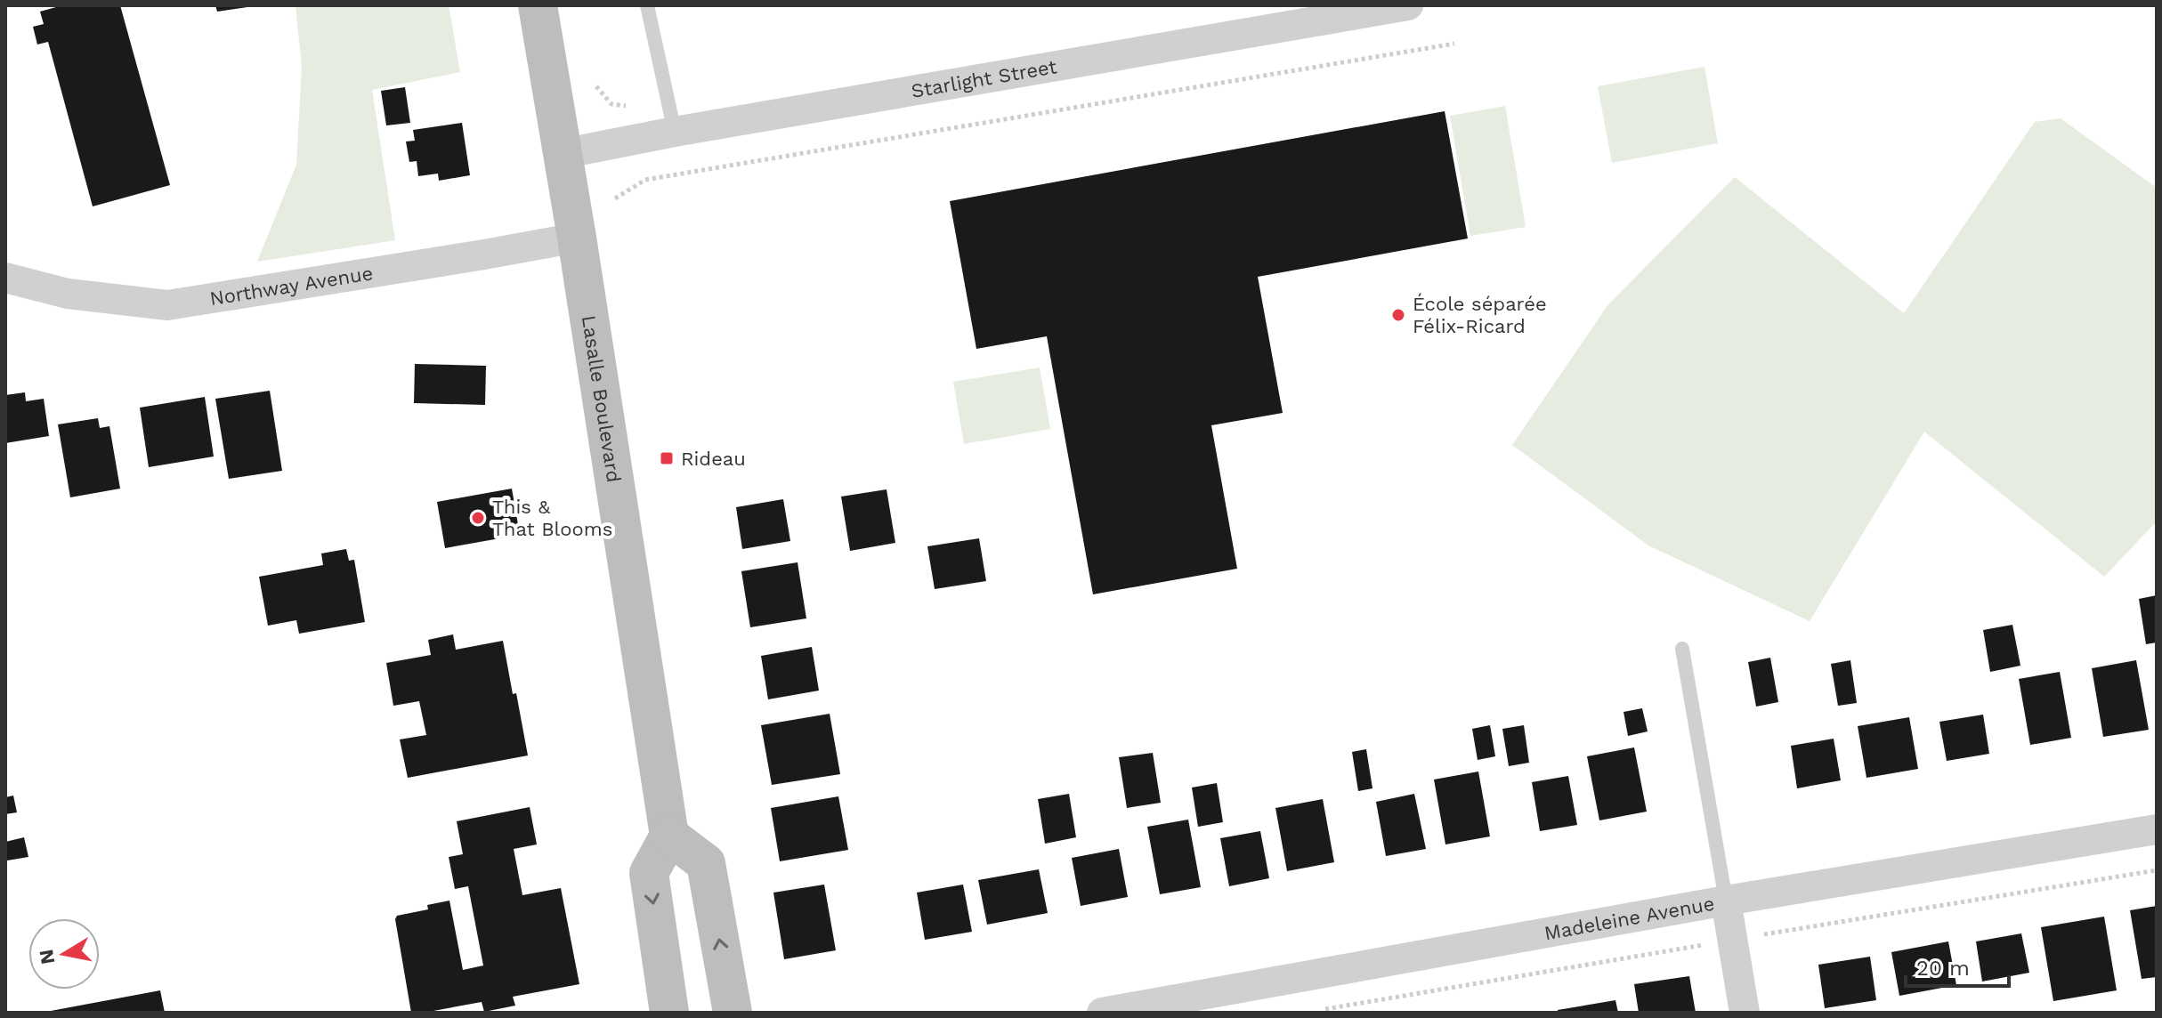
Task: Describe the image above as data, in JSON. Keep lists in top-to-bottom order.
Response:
{
  "streets": {
    "main road": ["Lasalle Boulevard"],
    "street": ["Starlight Street", "Northway Avenue", "Madeleine Avenue"]
  },
  "crossings": [
    ["Starlight Street", "Lasalle Boulevard"],
    ["Northway Avenue", "Lasalle Boulevard"]
  ],
  "places": {
    "other": ["École séparée Félix-Ricard", "This & That Blooms"],
    "transit": ["Rideau"]
  },
  "scale_bar": "20 m",
  "north": "left"
}
